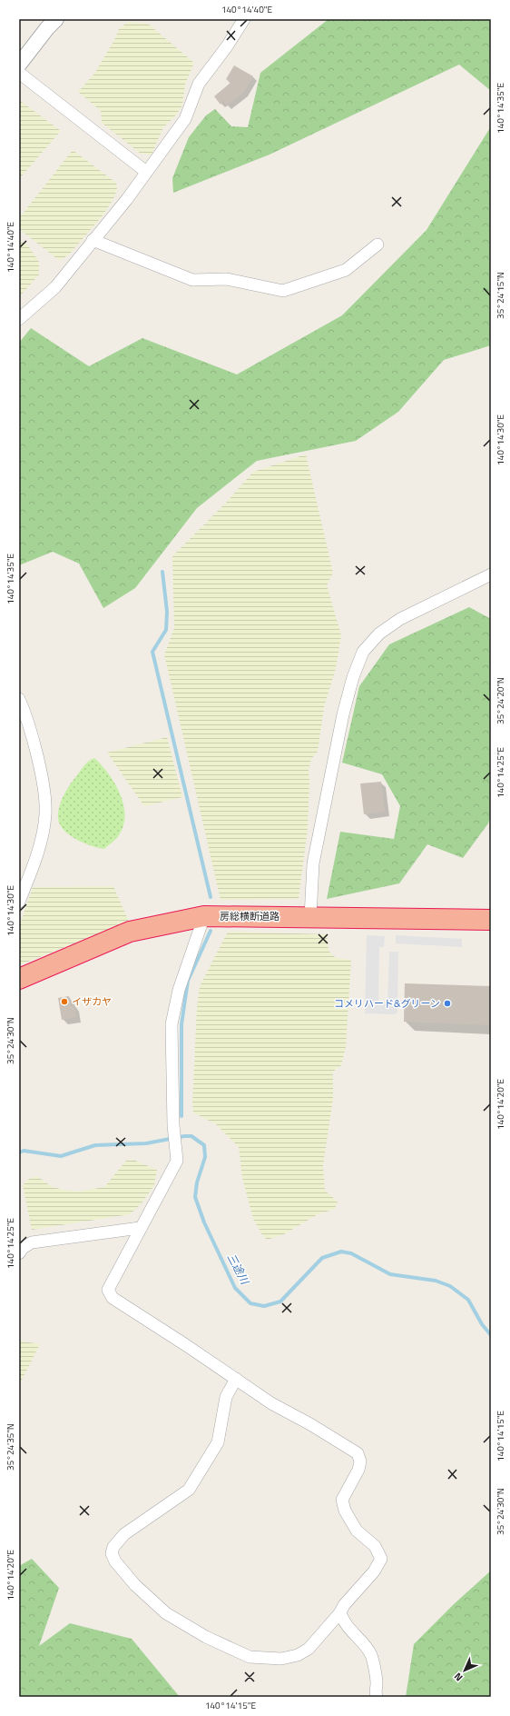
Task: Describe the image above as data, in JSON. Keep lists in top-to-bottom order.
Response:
{
  "streets": {
    "highway": ["房総横断道路"]
  },
  "water": ["三途川"],
  "places": ["イザカヤ", "コメリハード&グリーン"],
  "north": "bottom left",
  "coordinates": [
    "140°14'40\"E",
    "140°14'35\"E",
    "35°24'15\"N",
    "140°14'30\"E",
    "35°24'20\"N",
    "140°14'25\"E",
    "35°24'30\"N",
    "140°14'20\"E",
    "140°14'15\"E",
    "35°24'35\"N"
  ]
}
